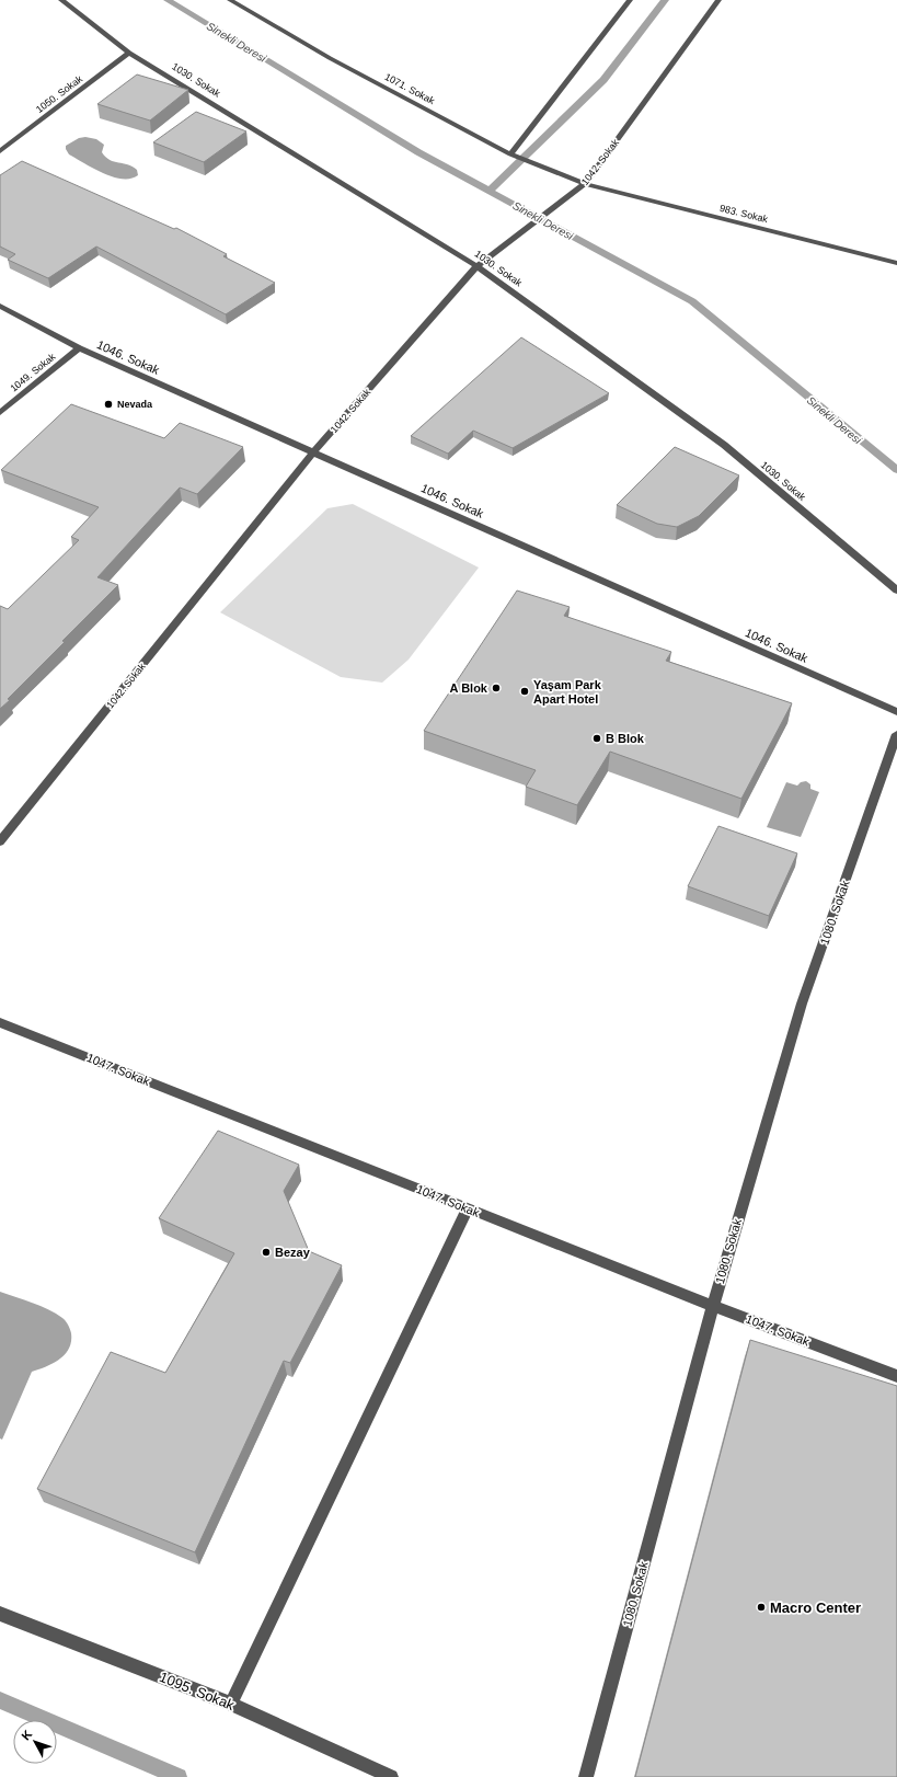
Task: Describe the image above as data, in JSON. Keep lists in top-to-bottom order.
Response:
{
  "streets": {
    "street": [
      "1030. Sokak",
      "1071. Sokak",
      "1050. Sokak",
      "1042. Sokak",
      "983. Sokak",
      "1046. Sokak",
      "1049. Sokak",
      "1080. Sokak",
      "1047. Sokak",
      "1095. Sokak"
    ]
  },
  "crossings": [
    ["1030. Sokak", "1050. Sokak"],
    ["1030. Sokak", "1042. Sokak"],
    ["1071. Sokak", "1042. Sokak"],
    ["1071. Sokak", "983. Sokak"],
    ["1042. Sokak", "983. Sokak"],
    ["1042. Sokak", "1046. Sokak"],
    ["1046. Sokak", "1049. Sokak"],
    ["1080. Sokak", "1047. Sokak"]
  ],
  "water": ["Sinekli Deresi"],
  "places": [
    "Nevada",
    "A Blok",
    "Yaşam Park Apart Hotel",
    "B Blok",
    "Bezay",
    "Macro Center"
  ],
  "north": "top left"
}
